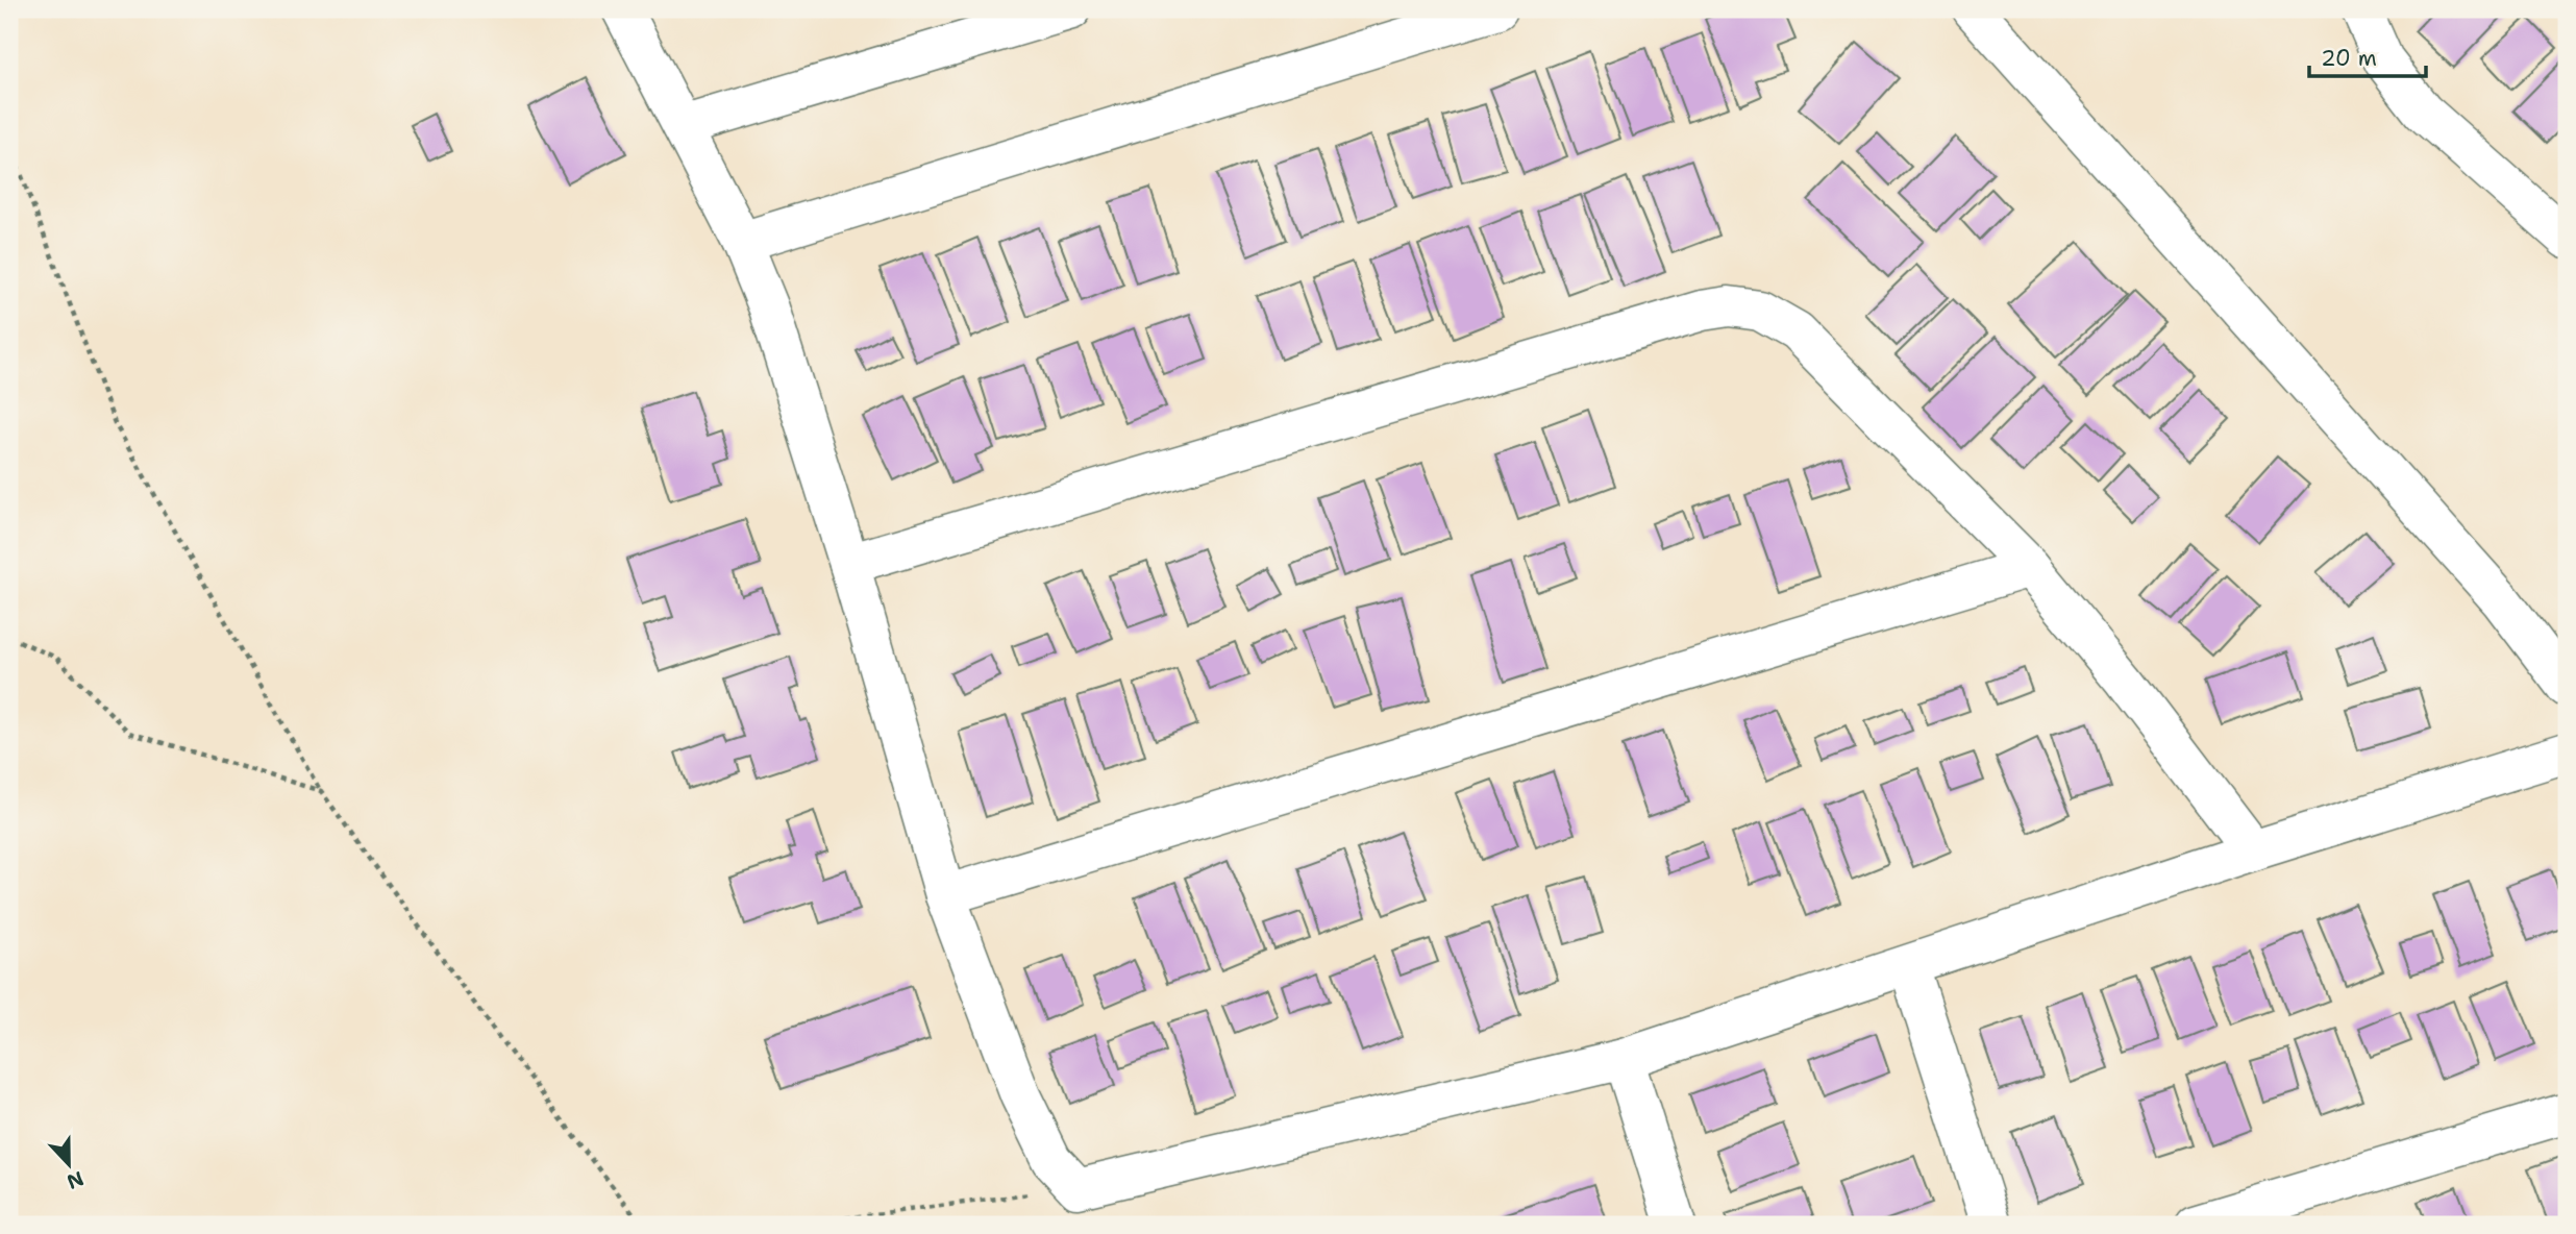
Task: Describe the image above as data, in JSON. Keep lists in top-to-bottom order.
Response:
{
  "scale_bar": "20 m",
  "north": "bottom"
}
